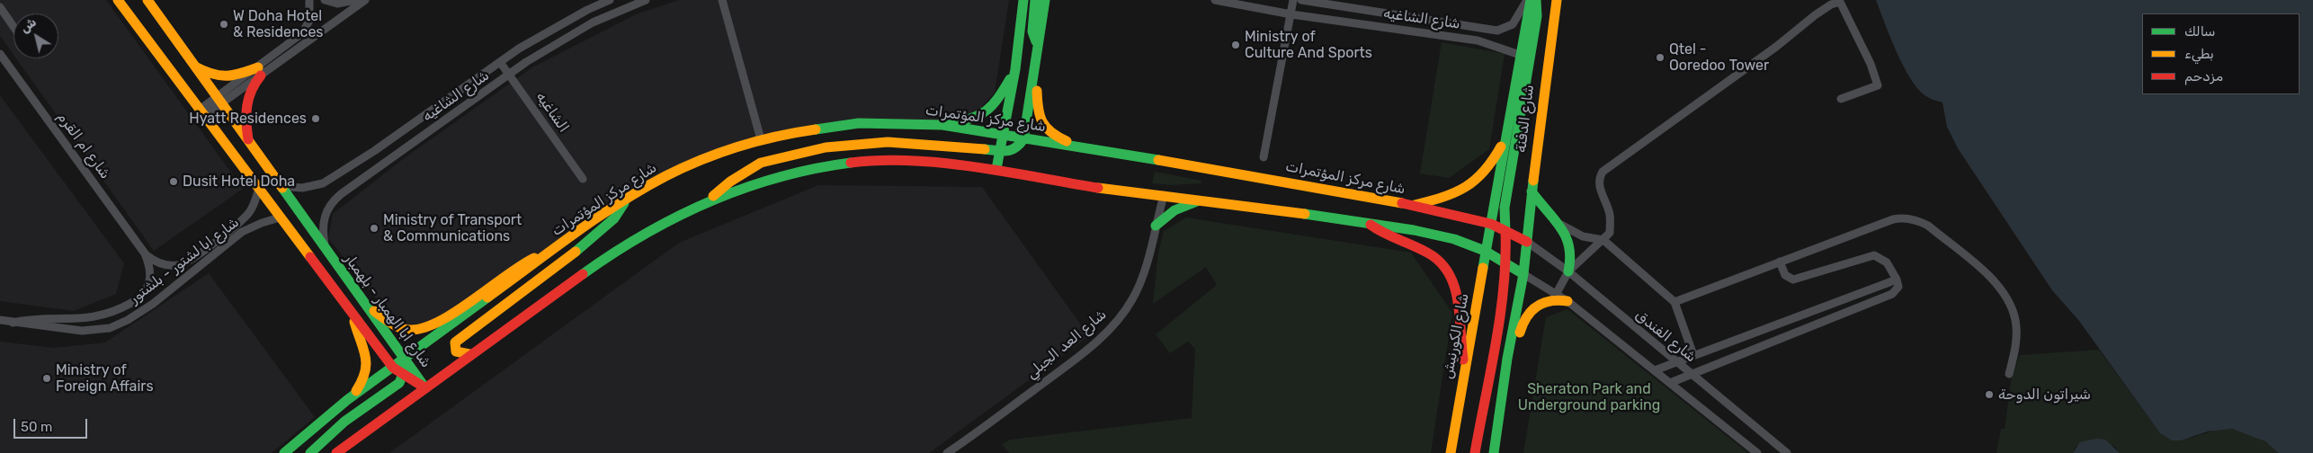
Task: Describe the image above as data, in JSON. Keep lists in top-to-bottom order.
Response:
{
  "streets": {
    "street": [
      "شارع الشاغيه",
      "الشاغيه",
      "شارع مركز المؤتمرات",
      "شارع الدفنة",
      "شارع ام القرم",
      "شارع ابا لشتور - بلشتور",
      "شارع ابا الهمبار - بلهمبار",
      "شارع الكورنيش",
      "شارع الفندق",
      "شارع العد الجبلي"
    ]
  },
  "crossings": [
    ["شارع الشاغيه", "الشاغيه"],
    ["شارع الشاغيه", "شارع الدفنة"],
    ["شارع الشاغيه", "شارع ابا الهمبار - بلهمبار"],
    ["شارع مركز المؤتمرات", "شارع الدفنة"],
    ["شارع مركز المؤتمرات", "شارع ابا الهمبار - بلهمبار"],
    ["شارع مركز المؤتمرات", "شارع الكورنيش"],
    ["شارع مركز المؤتمرات", "شارع الفندق"],
    ["شارع الدفنة", "شارع الكورنيش"],
    ["شارع الدفنة", "شارع الفندق"],
    ["شارع ام القرم", "شارع ابا لشتور - بلشتور"],
    ["شارع ام القرم", "شارع ابا الهمبار - بلهمبار"],
    ["شارع ابا لشتور - بلشتور", "شارع ابا الهمبار - بلهمبار"]
  ],
  "parks": ["Sheraton Park and Underground parking"],
  "places": [
    "W Doha Hotel & Residences",
    "Ministry of Culture And Sports",
    "Qtel - Ooredoo Tower",
    "Hyatt Residences",
    "Dusit Hotel Doha",
    "Ministry of Transport & Communications",
    "Ministry of Foreign Affairs",
    "شيراتون الدوحة"
  ],
  "legend": ["سالك", "بطيء", "مزدحم"],
  "scale_bar": "50 m",
  "north": "top left"
}
